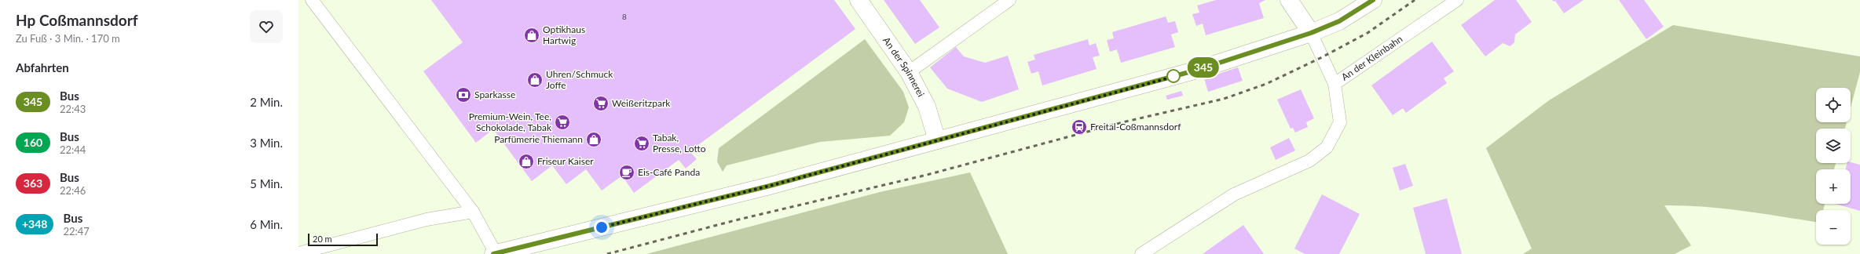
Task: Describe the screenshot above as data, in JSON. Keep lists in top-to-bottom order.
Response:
{
  "streets": {
    "street": ["An der Spinnerei"],
    "lane": ["An der Kleinbahn"]
  },
  "places": {
    "shop": [
      "Optikhaus Hartwig",
      "Uhren/Schmuck Joffe",
      "Parfümerie Thiemann",
      "Friseur Kaiser"
    ],
    "bank": ["Sparkasse"],
    "supermarket": ["Weißeritzpark", "Premium-Wein, Tee, Schokolade, Tabak", "Tabak, Presse, Lotto"],
    "station": ["Freital-Coßmannsdorf"],
    "cafe": ["Eis-Café Panda"]
  },
  "lines": ["bus line 345"],
  "house_numbers": ["8"],
  "scale_bar": "20 m",
  "page": {
    "heading": [
      ["Hp Coßmannsdorf", "Zu Fuß · 3 Min. · 170 m"],
      "Abfahrten"
    ],
    "on_map": "345",
    "list": [
      {
        "mark": "345",
        "name": "Bus",
        "note": "22:43",
        "value": "2 Min."
      },
      {
        "mark": "160",
        "name": "Bus",
        "note": "22:44",
        "value": "3 Min."
      },
      {
        "mark": "363",
        "name": "Bus",
        "note": "22:46",
        "value": "5 Min."
      },
      {
        "mark": "+348",
        "name": "Bus",
        "note": "22:47",
        "value": "6 Min."
      }
    ],
    "map_buttons": ["+", "−"],
    "scale": "20 m"
  }
}
